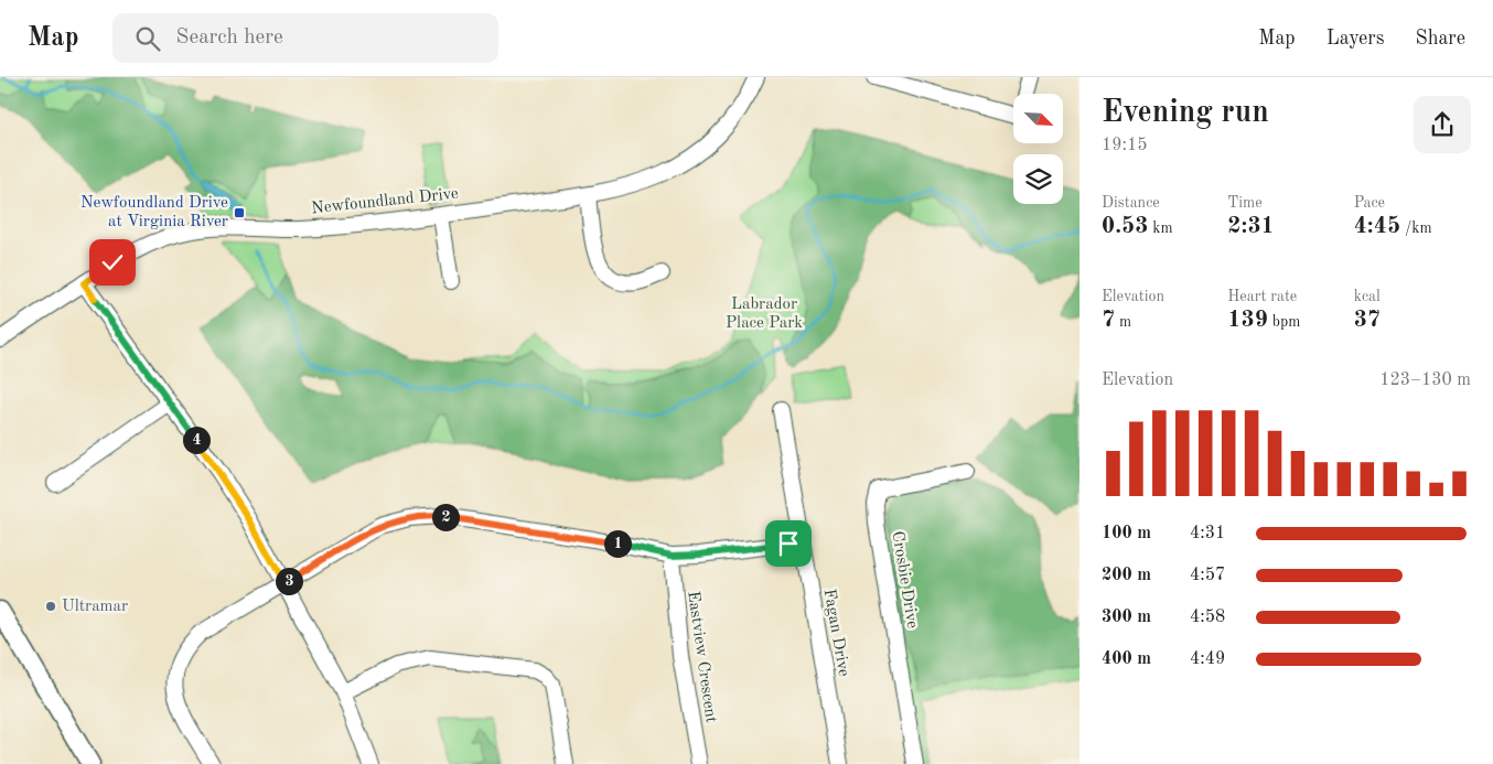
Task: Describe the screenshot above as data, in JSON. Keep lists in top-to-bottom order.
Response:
{
  "streets": {
    "street": [
      "Newfoundland Drive",
      "Crosbie Drive",
      "Fagan Drive",
      "Eastview Crescent"
    ]
  },
  "parks": ["Labrador Place Park"],
  "places": {
    "transit": ["Newfoundland Drive at Virginia River"],
    "other": ["Ultramar"]
  },
  "north": "bottom right",
  "page": {
    "header": "Map",
    "search": "Search here",
    "nav": ["Map", "Layers", "Share"],
    "heading": ["Evening run", "19:15"],
    "stats": [
      ["Distance", "0.53 km"],
      ["Time", "2:31"],
      ["Pace", "4:45 /km"],
      ["Elevation", "7 m"],
      ["Heart rate", "139 bpm"],
      ["kcal", "37"]
    ],
    "chart": ["Elevation", "123–130 m"],
    "pins": [
      "4",
      "2",
      "1",
      "3"
    ],
    "list": [
      {
        "name": "100 m",
        "note": "4:31"
      },
      {
        "name": "200 m",
        "note": "4:57"
      },
      {
        "name": "300 m",
        "note": "4:58"
      },
      {
        "name": "400 m",
        "note": "4:49"
      }
    ]
  }
}
